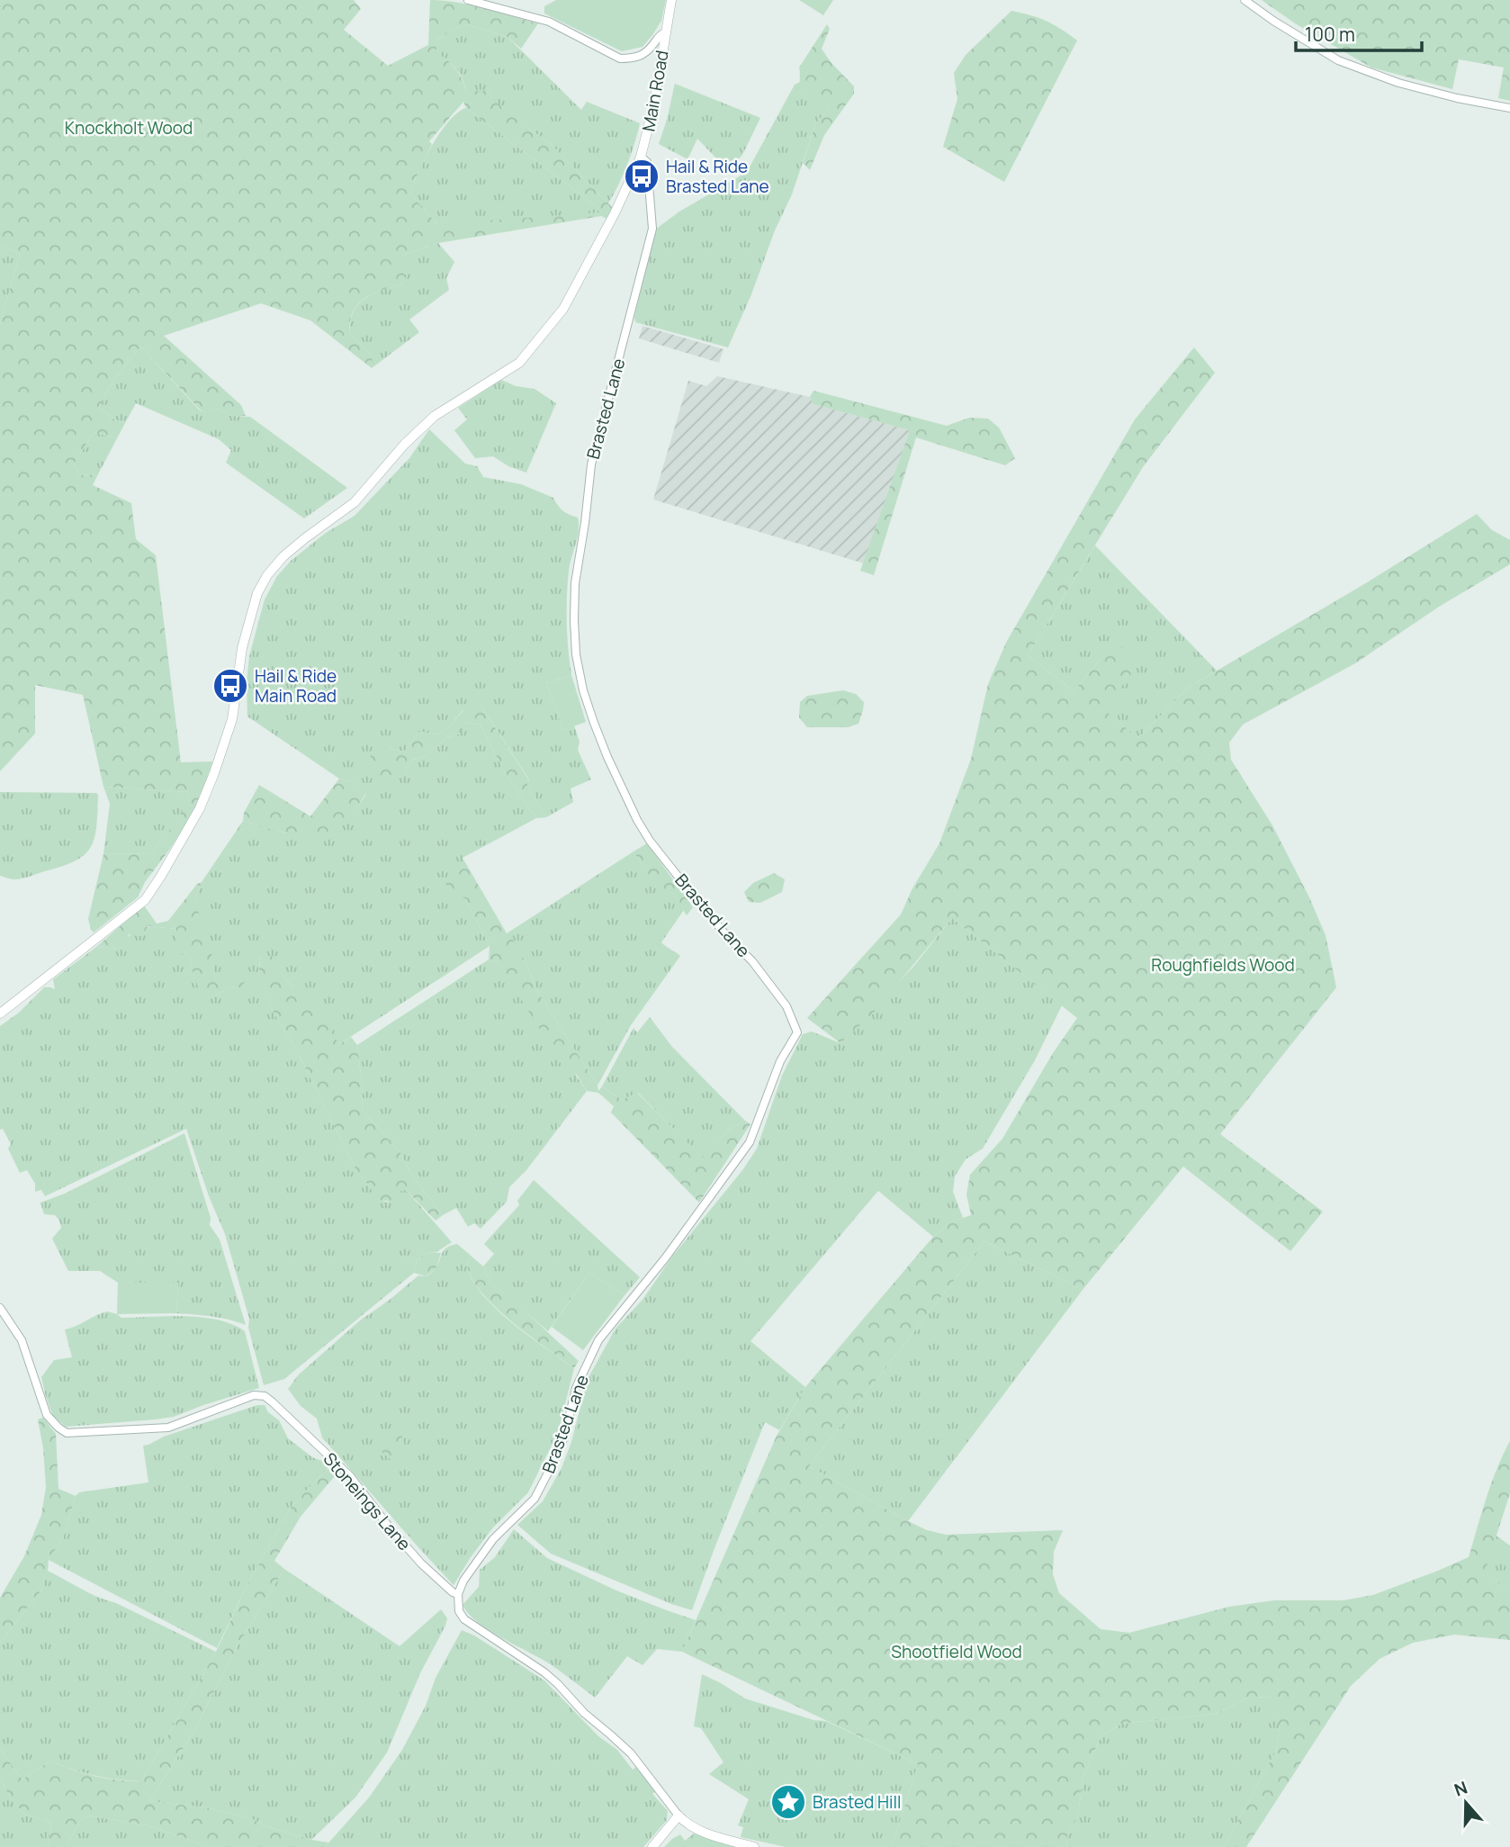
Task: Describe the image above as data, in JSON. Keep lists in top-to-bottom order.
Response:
{
  "streets": {
    "street": ["Main Road", "Brasted Lane", "Stoneings Lane"]
  },
  "crossings": [
    ["Main Road", "Brasted Lane"],
    ["Brasted Lane", "Stoneings Lane"]
  ],
  "parks": ["Knockholt Wood", "Roughfields Wood", "Shootfield Wood"],
  "places": {
    "bus stop": ["Hail & Ride Brasted Lane", "Hail & Ride Main Road"],
    "place": ["Brasted Hill"]
  },
  "scale_bar": "100 m",
  "north": "top"
}
